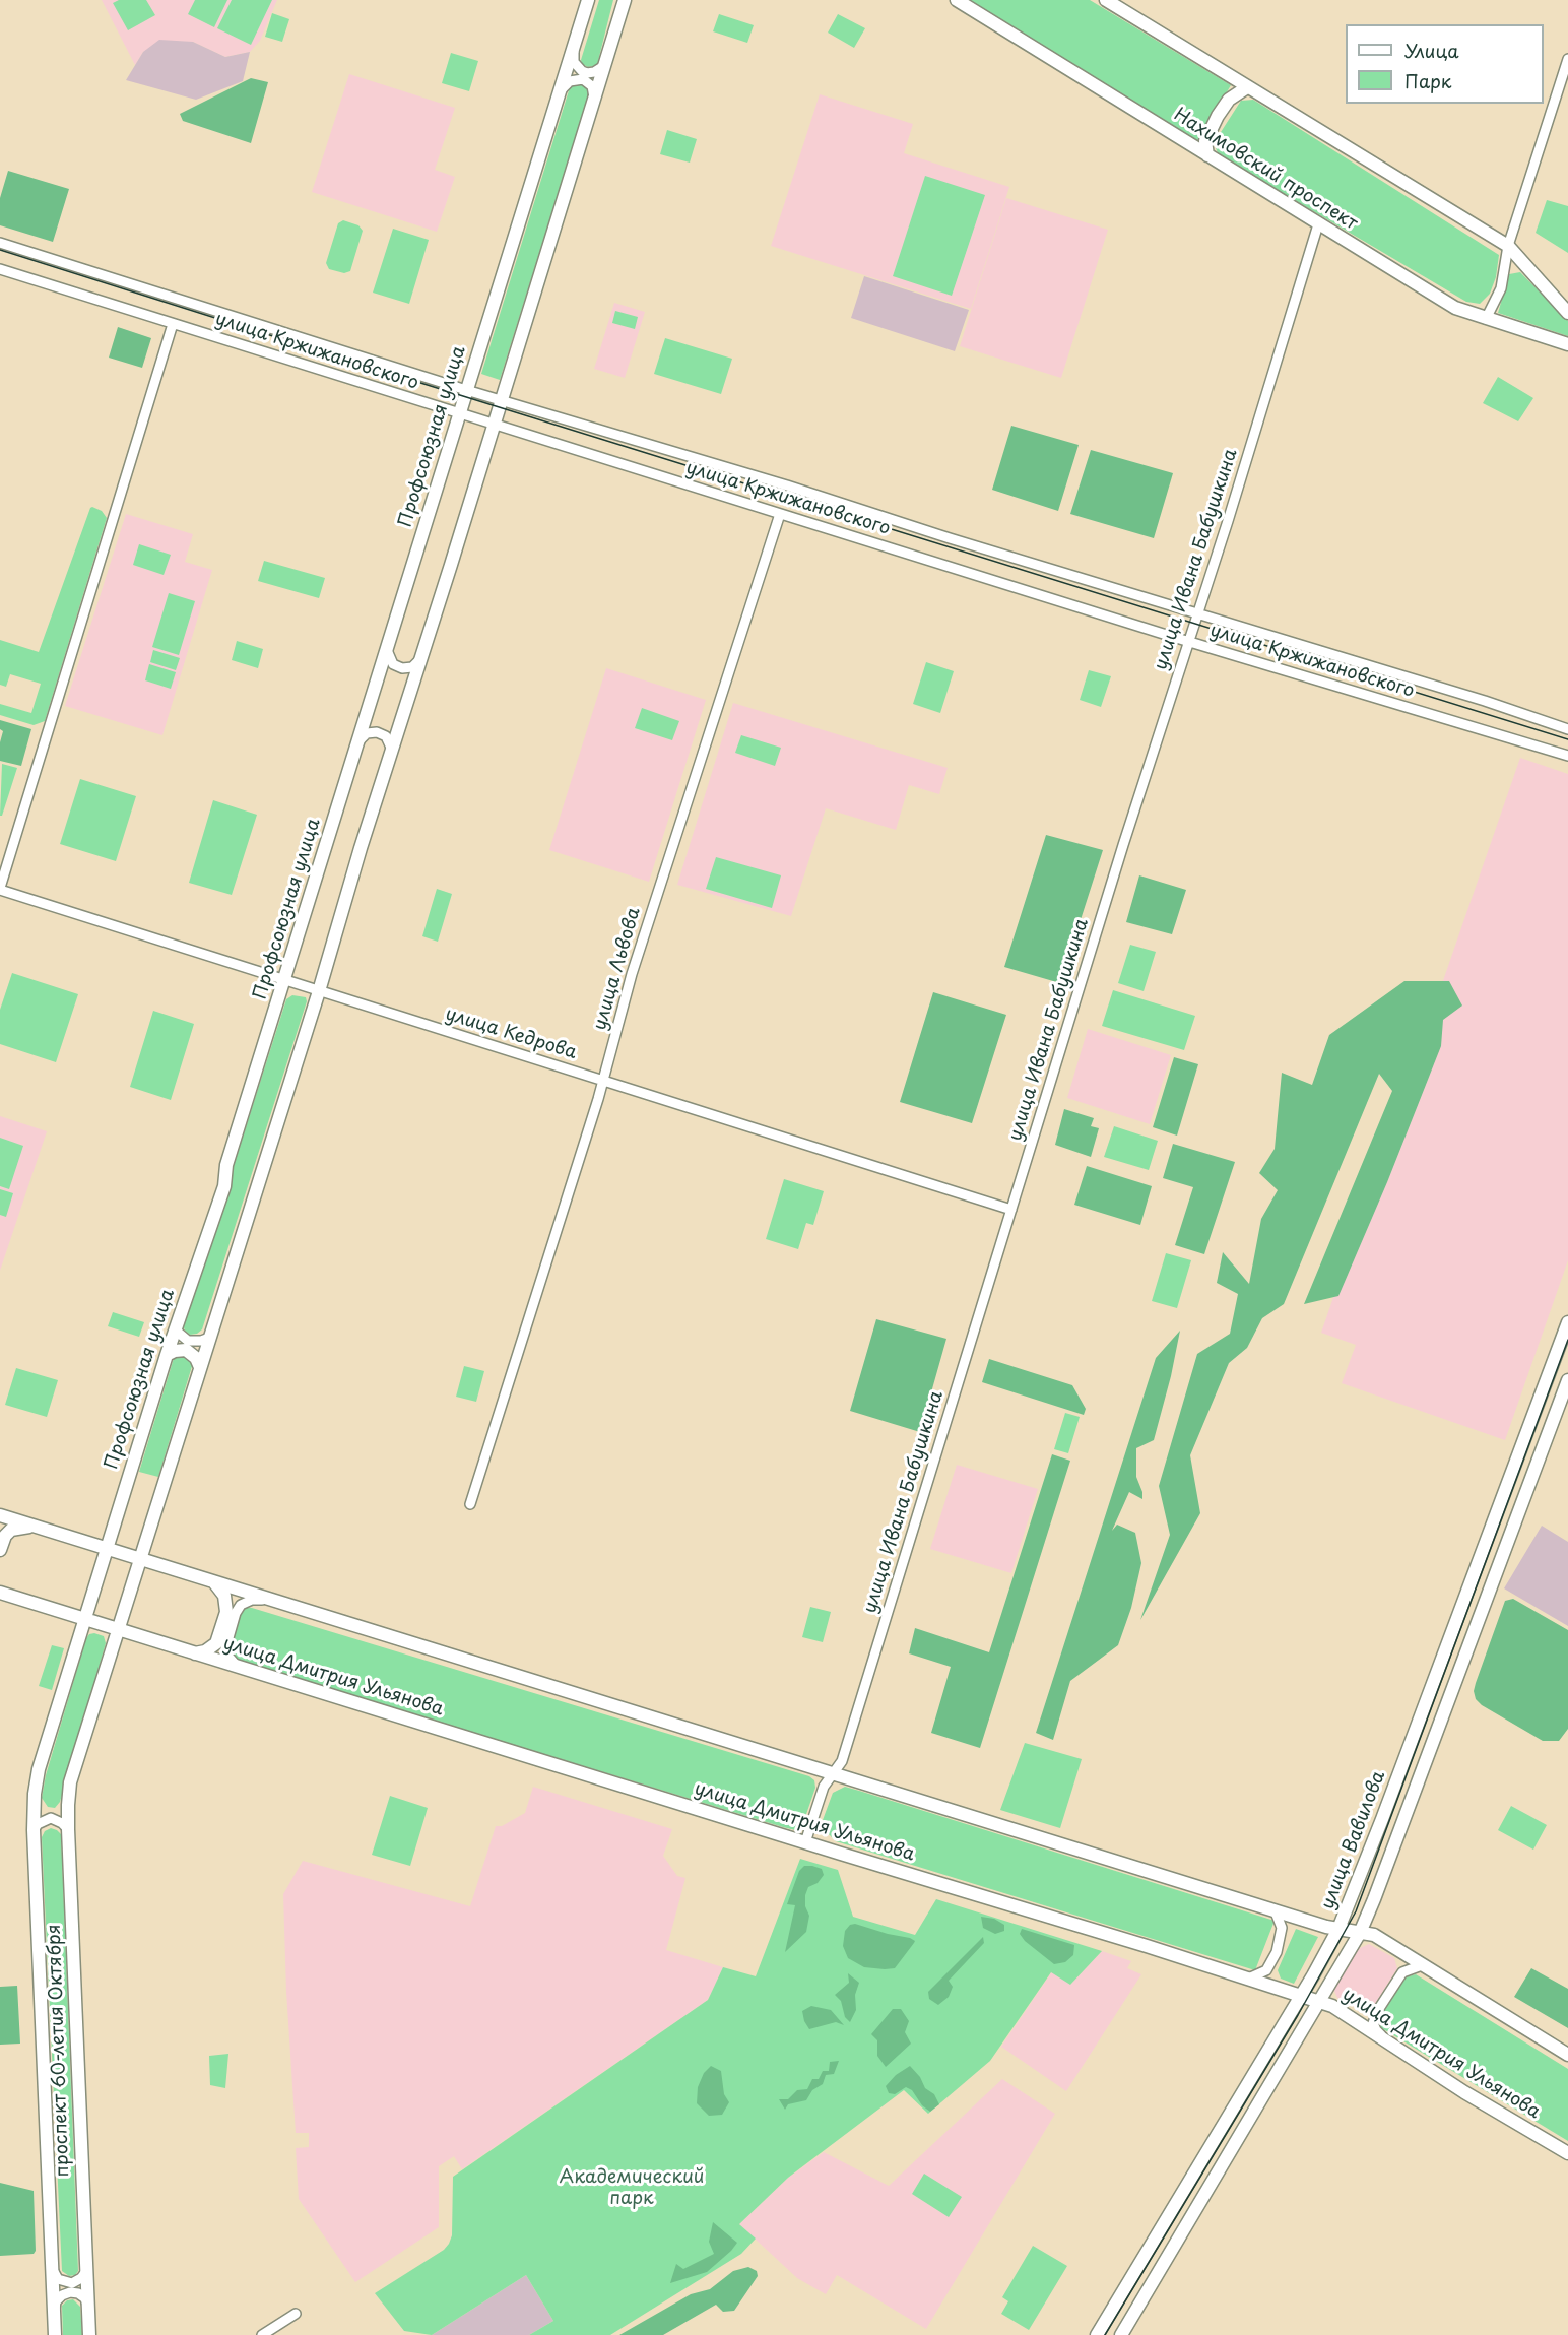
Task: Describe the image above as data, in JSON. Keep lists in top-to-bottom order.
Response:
{
  "streets": {
    "main road": [
      "Нахимовский проспект",
      "Профсоюзная улица",
      "улица Дмитрия Ульянова",
      "улица Вавилова",
      "проспект 60-летия Октября"
    ],
    "street": [
      "улица Кржижановского",
      "улица Ивана Бабушкина",
      "улица Львова",
      "улица Кедрова"
    ]
  },
  "crossings": [
    ["Нахимовский проспект", "улица Ивана Бабушкина"],
    ["улица Кржижановского", "Профсоюзная улица"],
    ["улица Кржижановского", "улица Ивана Бабушкина"],
    ["улица Кржижановского", "улица Львова"],
    ["Профсоюзная улица", "улица Кедрова"],
    ["Профсоюзная улица", "улица Дмитрия Ульянова"],
    ["Профсоюзная улица", "проспект 60-летия Октября"],
    ["улица Ивана Бабушкина", "улица Кедрова"],
    ["улица Ивана Бабушкина", "улица Дмитрия Ульянова"],
    ["улица Львова", "улица Кедрова"],
    ["улица Дмитрия Ульянова", "улица Вавилова"]
  ],
  "parks": ["Академический парк"],
  "legend": ["Улица", "Парк"]
}
